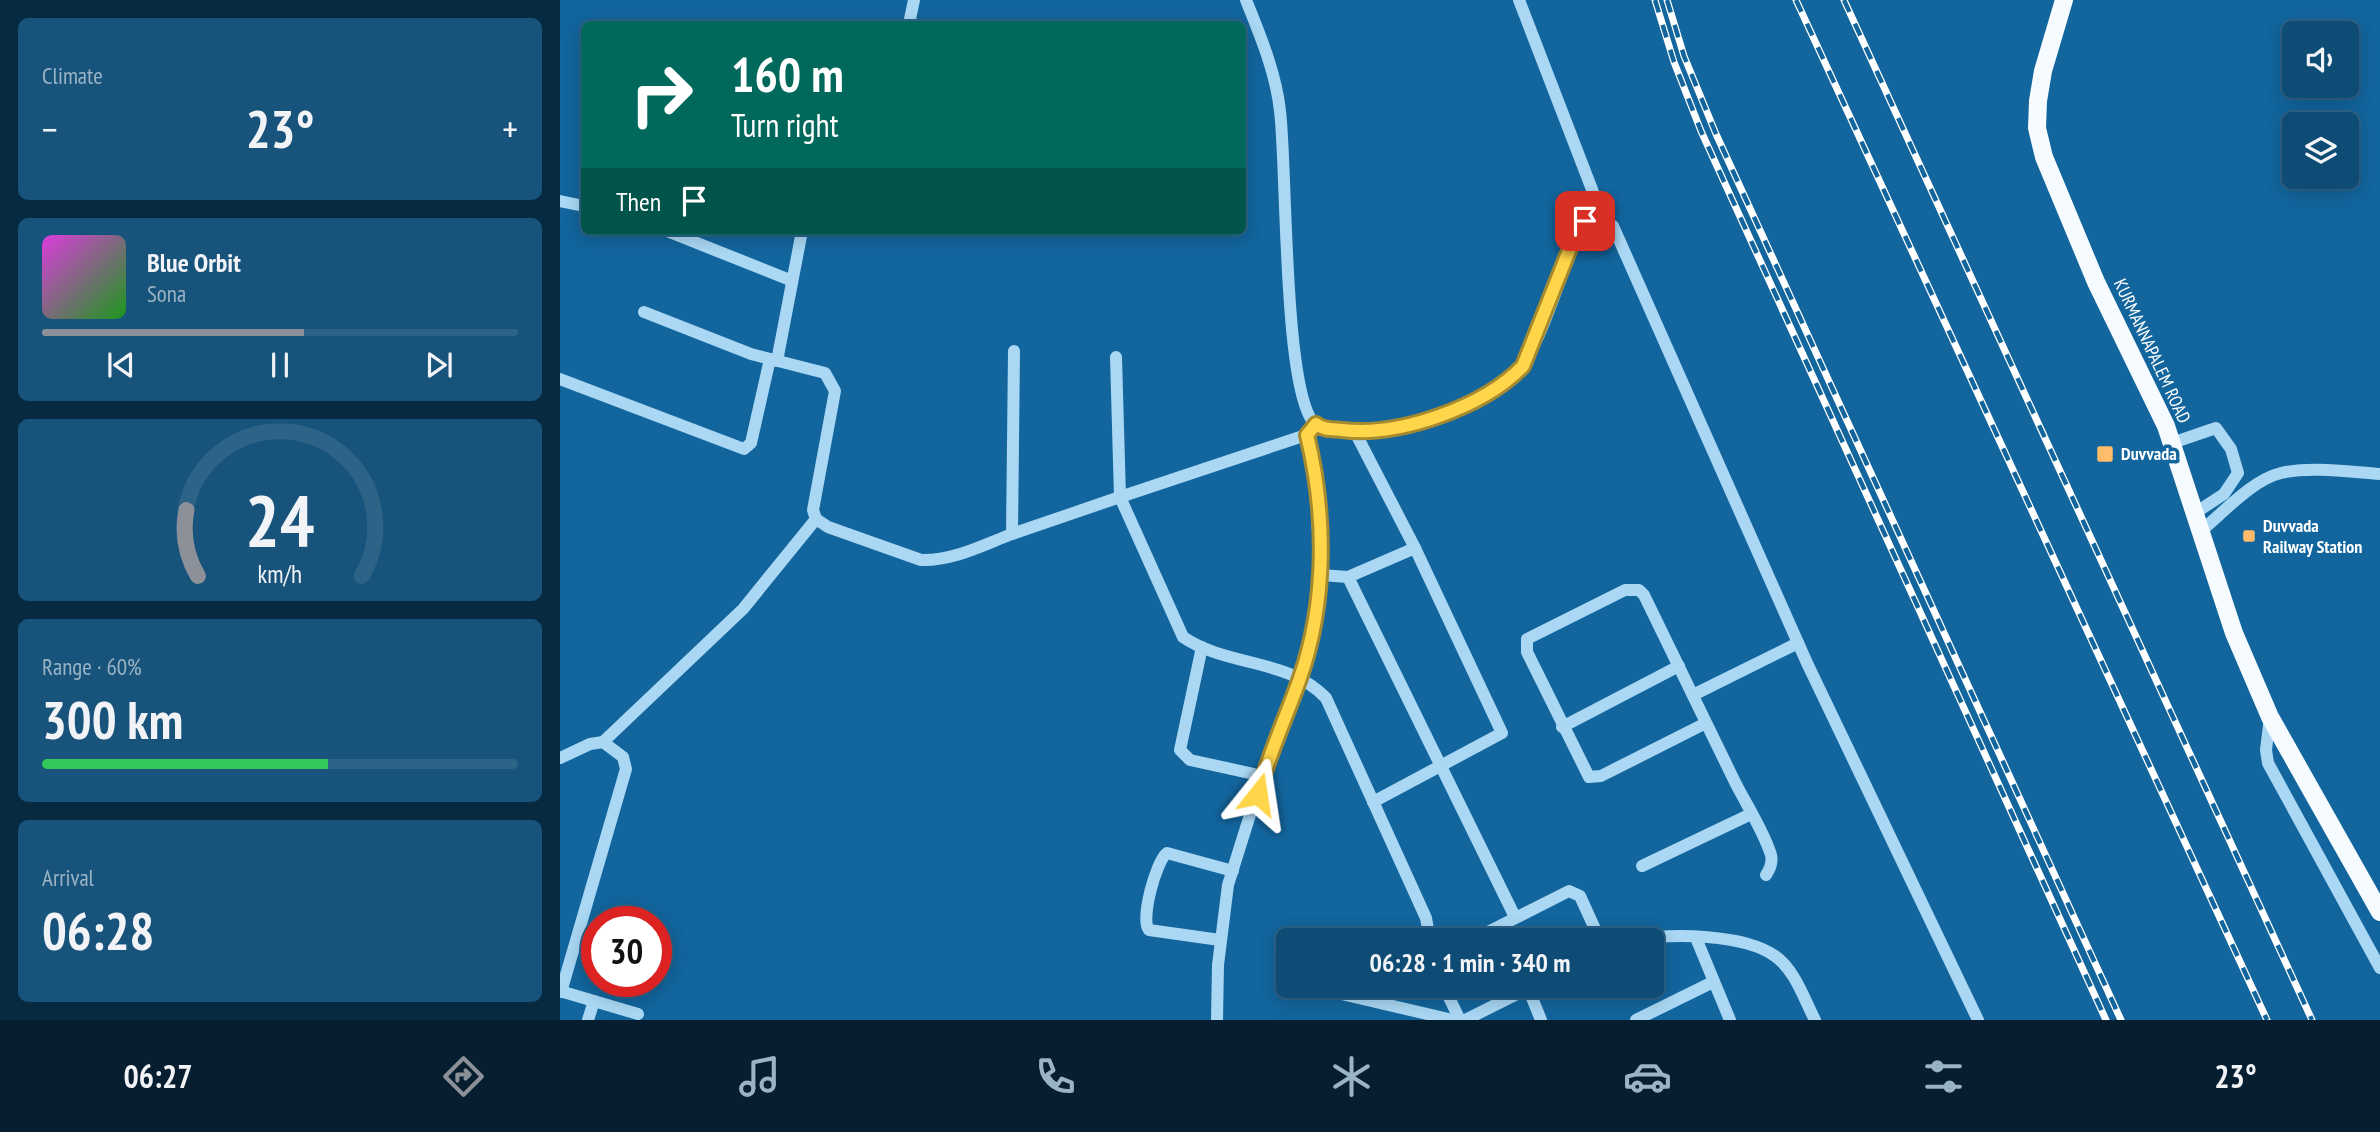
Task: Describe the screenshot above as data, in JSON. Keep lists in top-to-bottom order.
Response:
{
  "streets": {
    "main road": ["KURMANNAPALEM ROAD"]
  },
  "places": {
    "transit": ["Duvvada", "Duvvada Railway Station"]
  },
  "page": {
    "tile": [
      "Climate",
      ["Range · 60%", "300 km"],
      ["Arrival", "06:28"]
    ],
    "turn": ["160 m", "Turn right"],
    "heat": ["−", "23°", "+"],
    "then": "Then",
    "song": ["Blue Orbit", "Sona"],
    "limit": "30",
    "trip": "06:28 · 1 min · 340 m",
    "tabs": ["06:27", "23°"],
    "gauge": ["24", "km/h"]
  }
}
